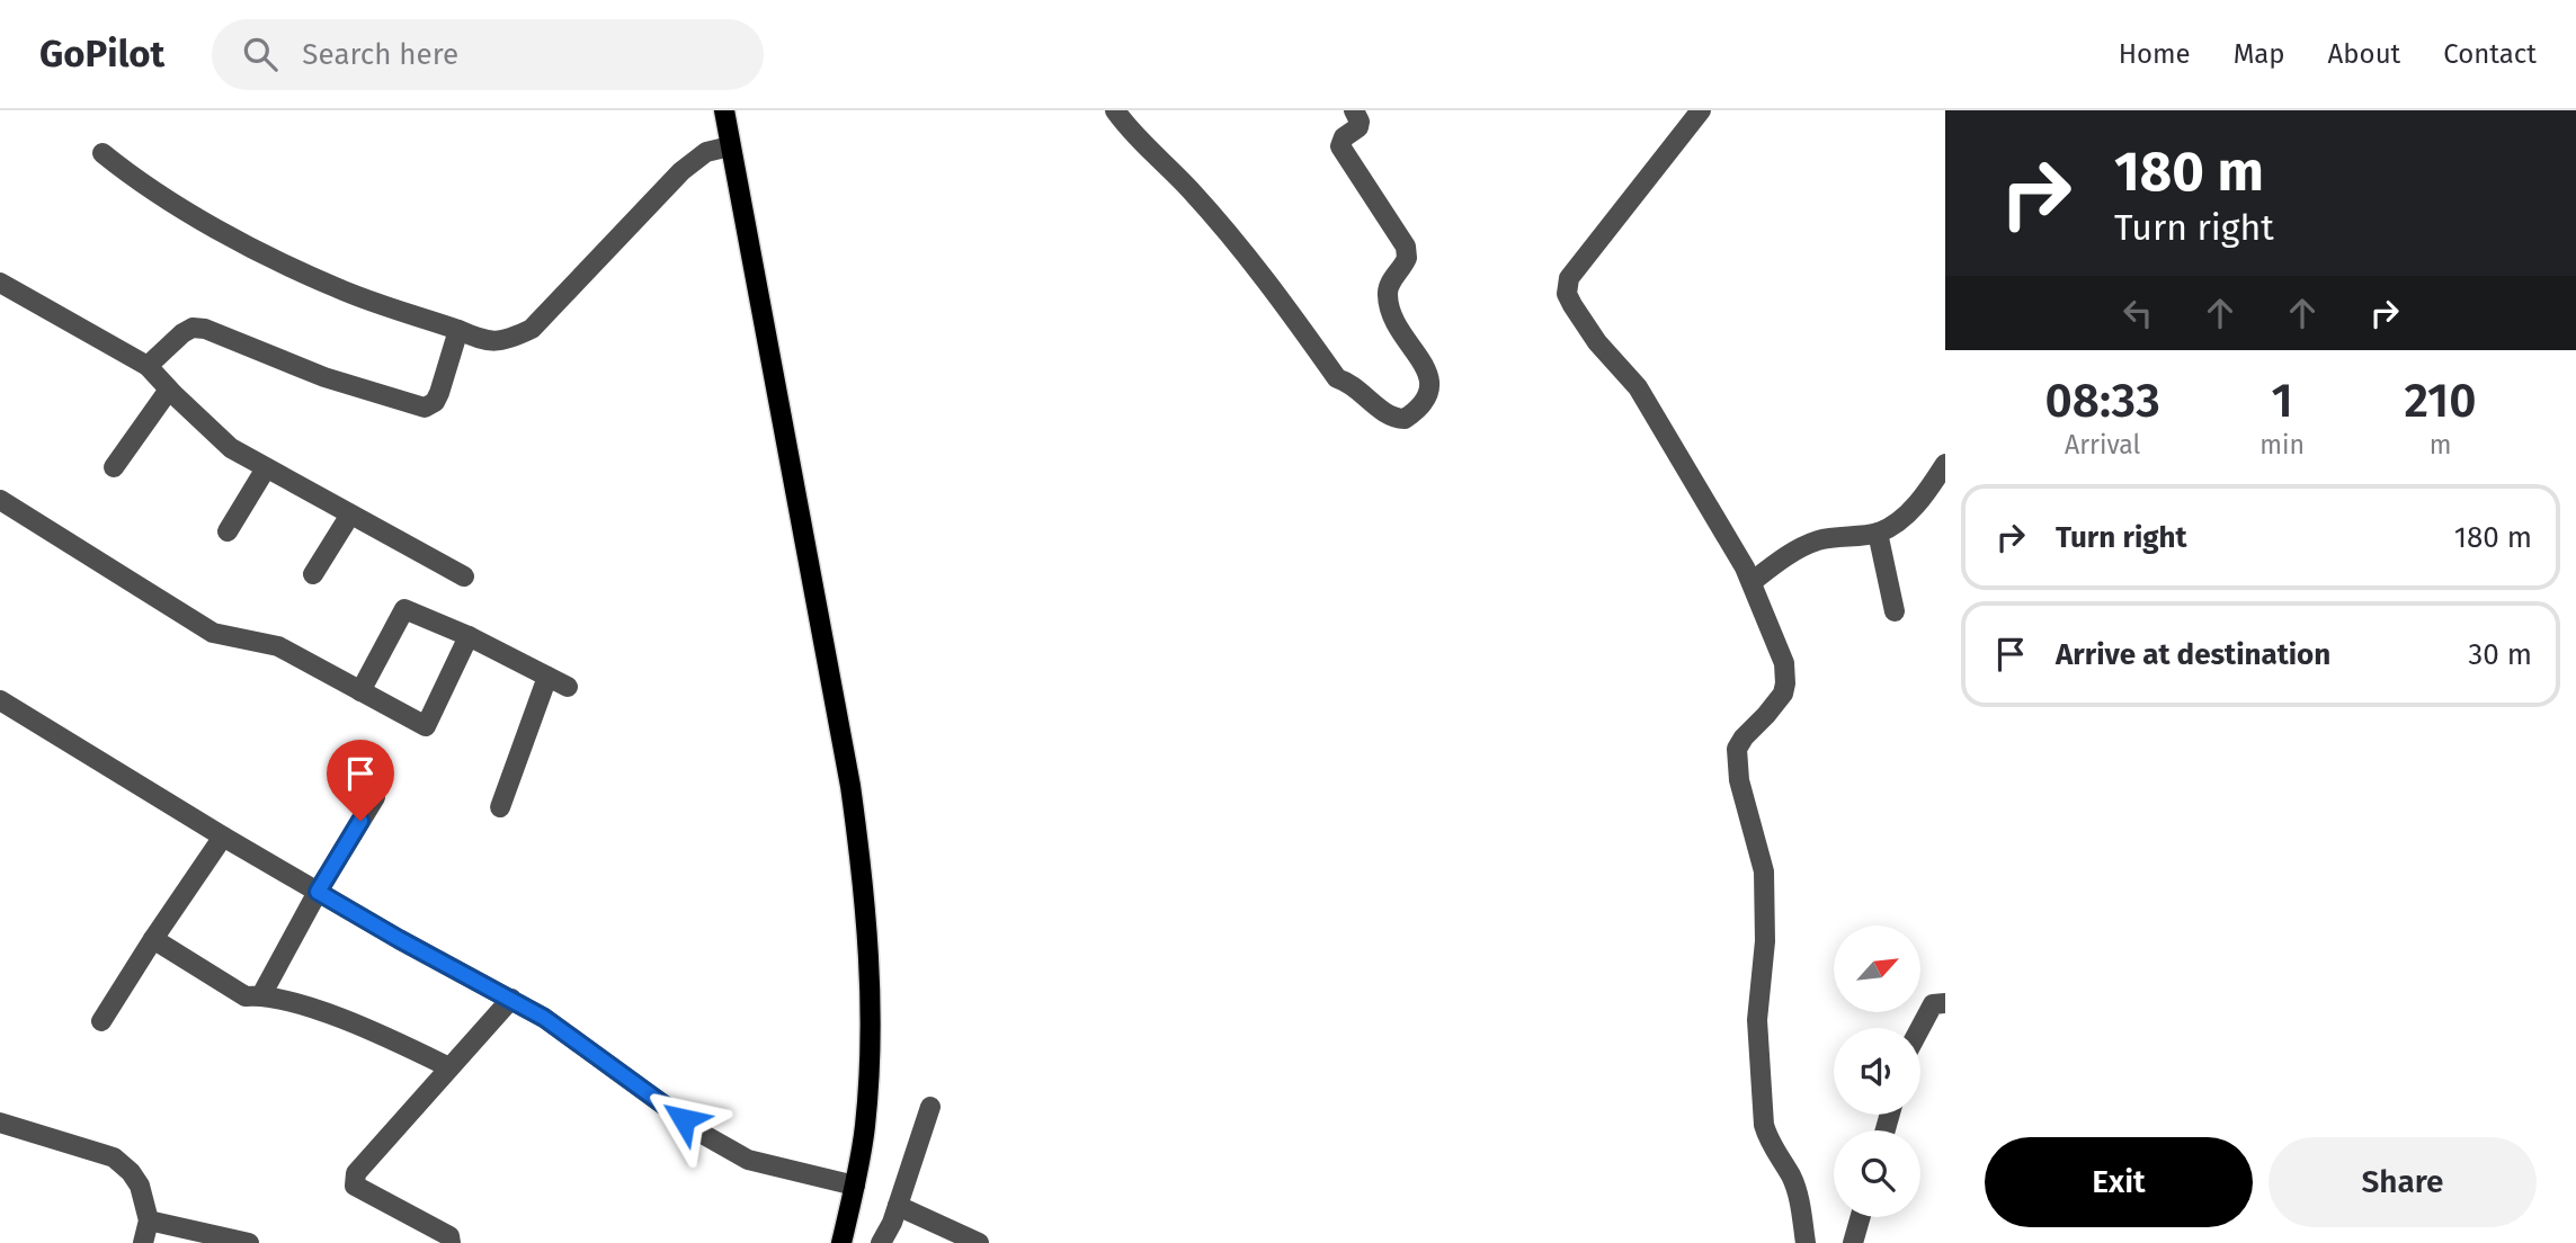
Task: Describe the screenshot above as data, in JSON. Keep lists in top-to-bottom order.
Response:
{
  "north": "top right",
  "page": {
    "header": "GoPilot",
    "search": "Search here",
    "nav": [
      "Home",
      "Map",
      "About",
      "Contact"
    ],
    "turn": ["180 m", "Turn right"],
    "eta": [
      "08:33",
      "Arrival",
      "1",
      "min",
      "210",
      "m"
    ],
    "list": [
      {
        "name": "Turn right",
        "value": "180 m"
      },
      {
        "name": "Arrive at destination",
        "value": "30 m"
      }
    ],
    "buttons": ["Exit", "Share"]
  }
}
